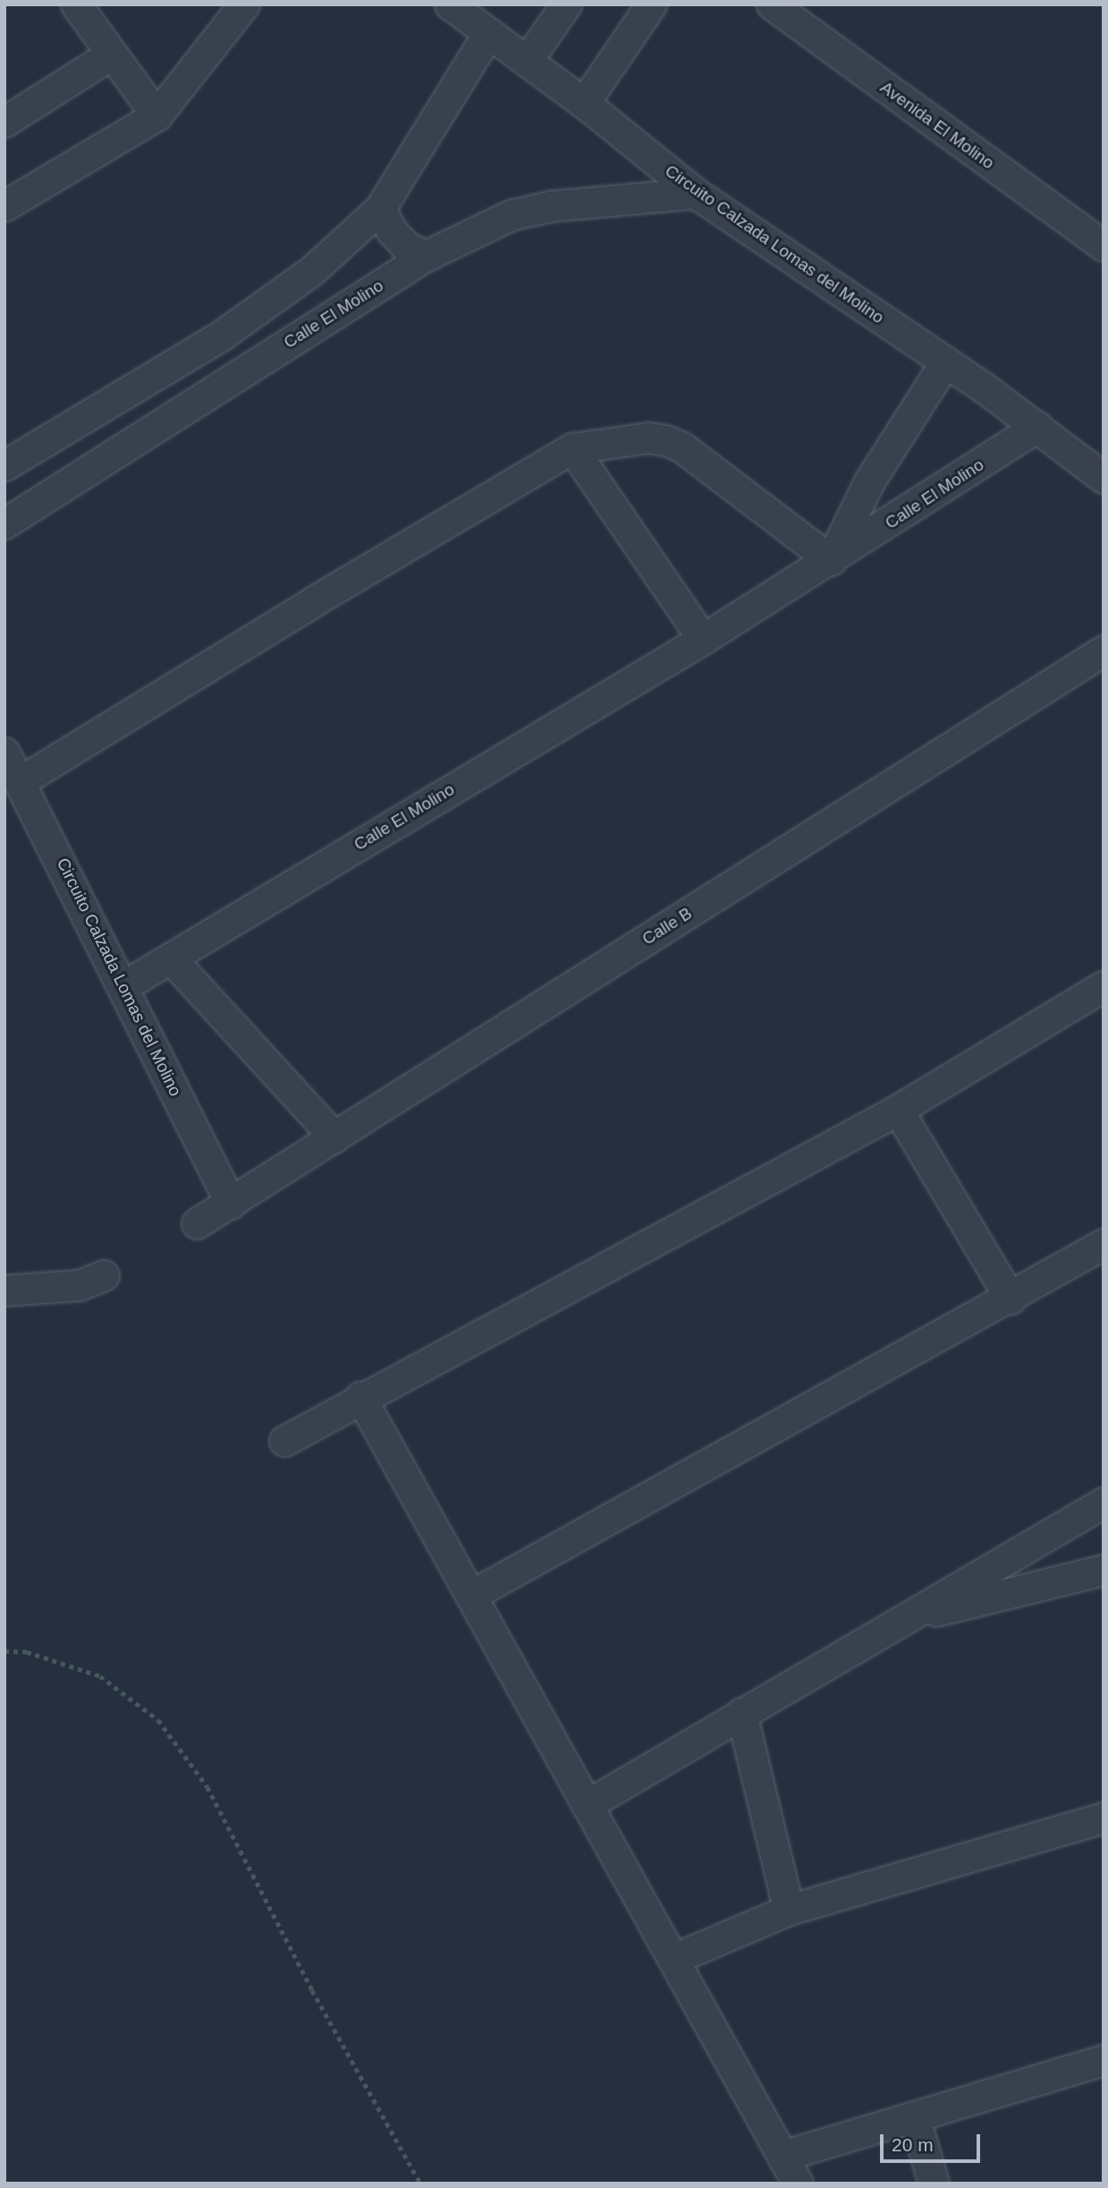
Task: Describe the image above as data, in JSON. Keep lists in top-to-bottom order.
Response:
{
  "streets": {
    "street": [
      "Avenida El Molino",
      "Circuito Calzada Lomas del Molino",
      "Calle El Molino",
      "Calle B"
    ]
  },
  "crossings": [
    ["Circuito Calzada Lomas del Molino", "Calle El Molino"],
    ["Circuito Calzada Lomas del Molino", "Calle B"]
  ],
  "scale_bar": "20 m"
}
